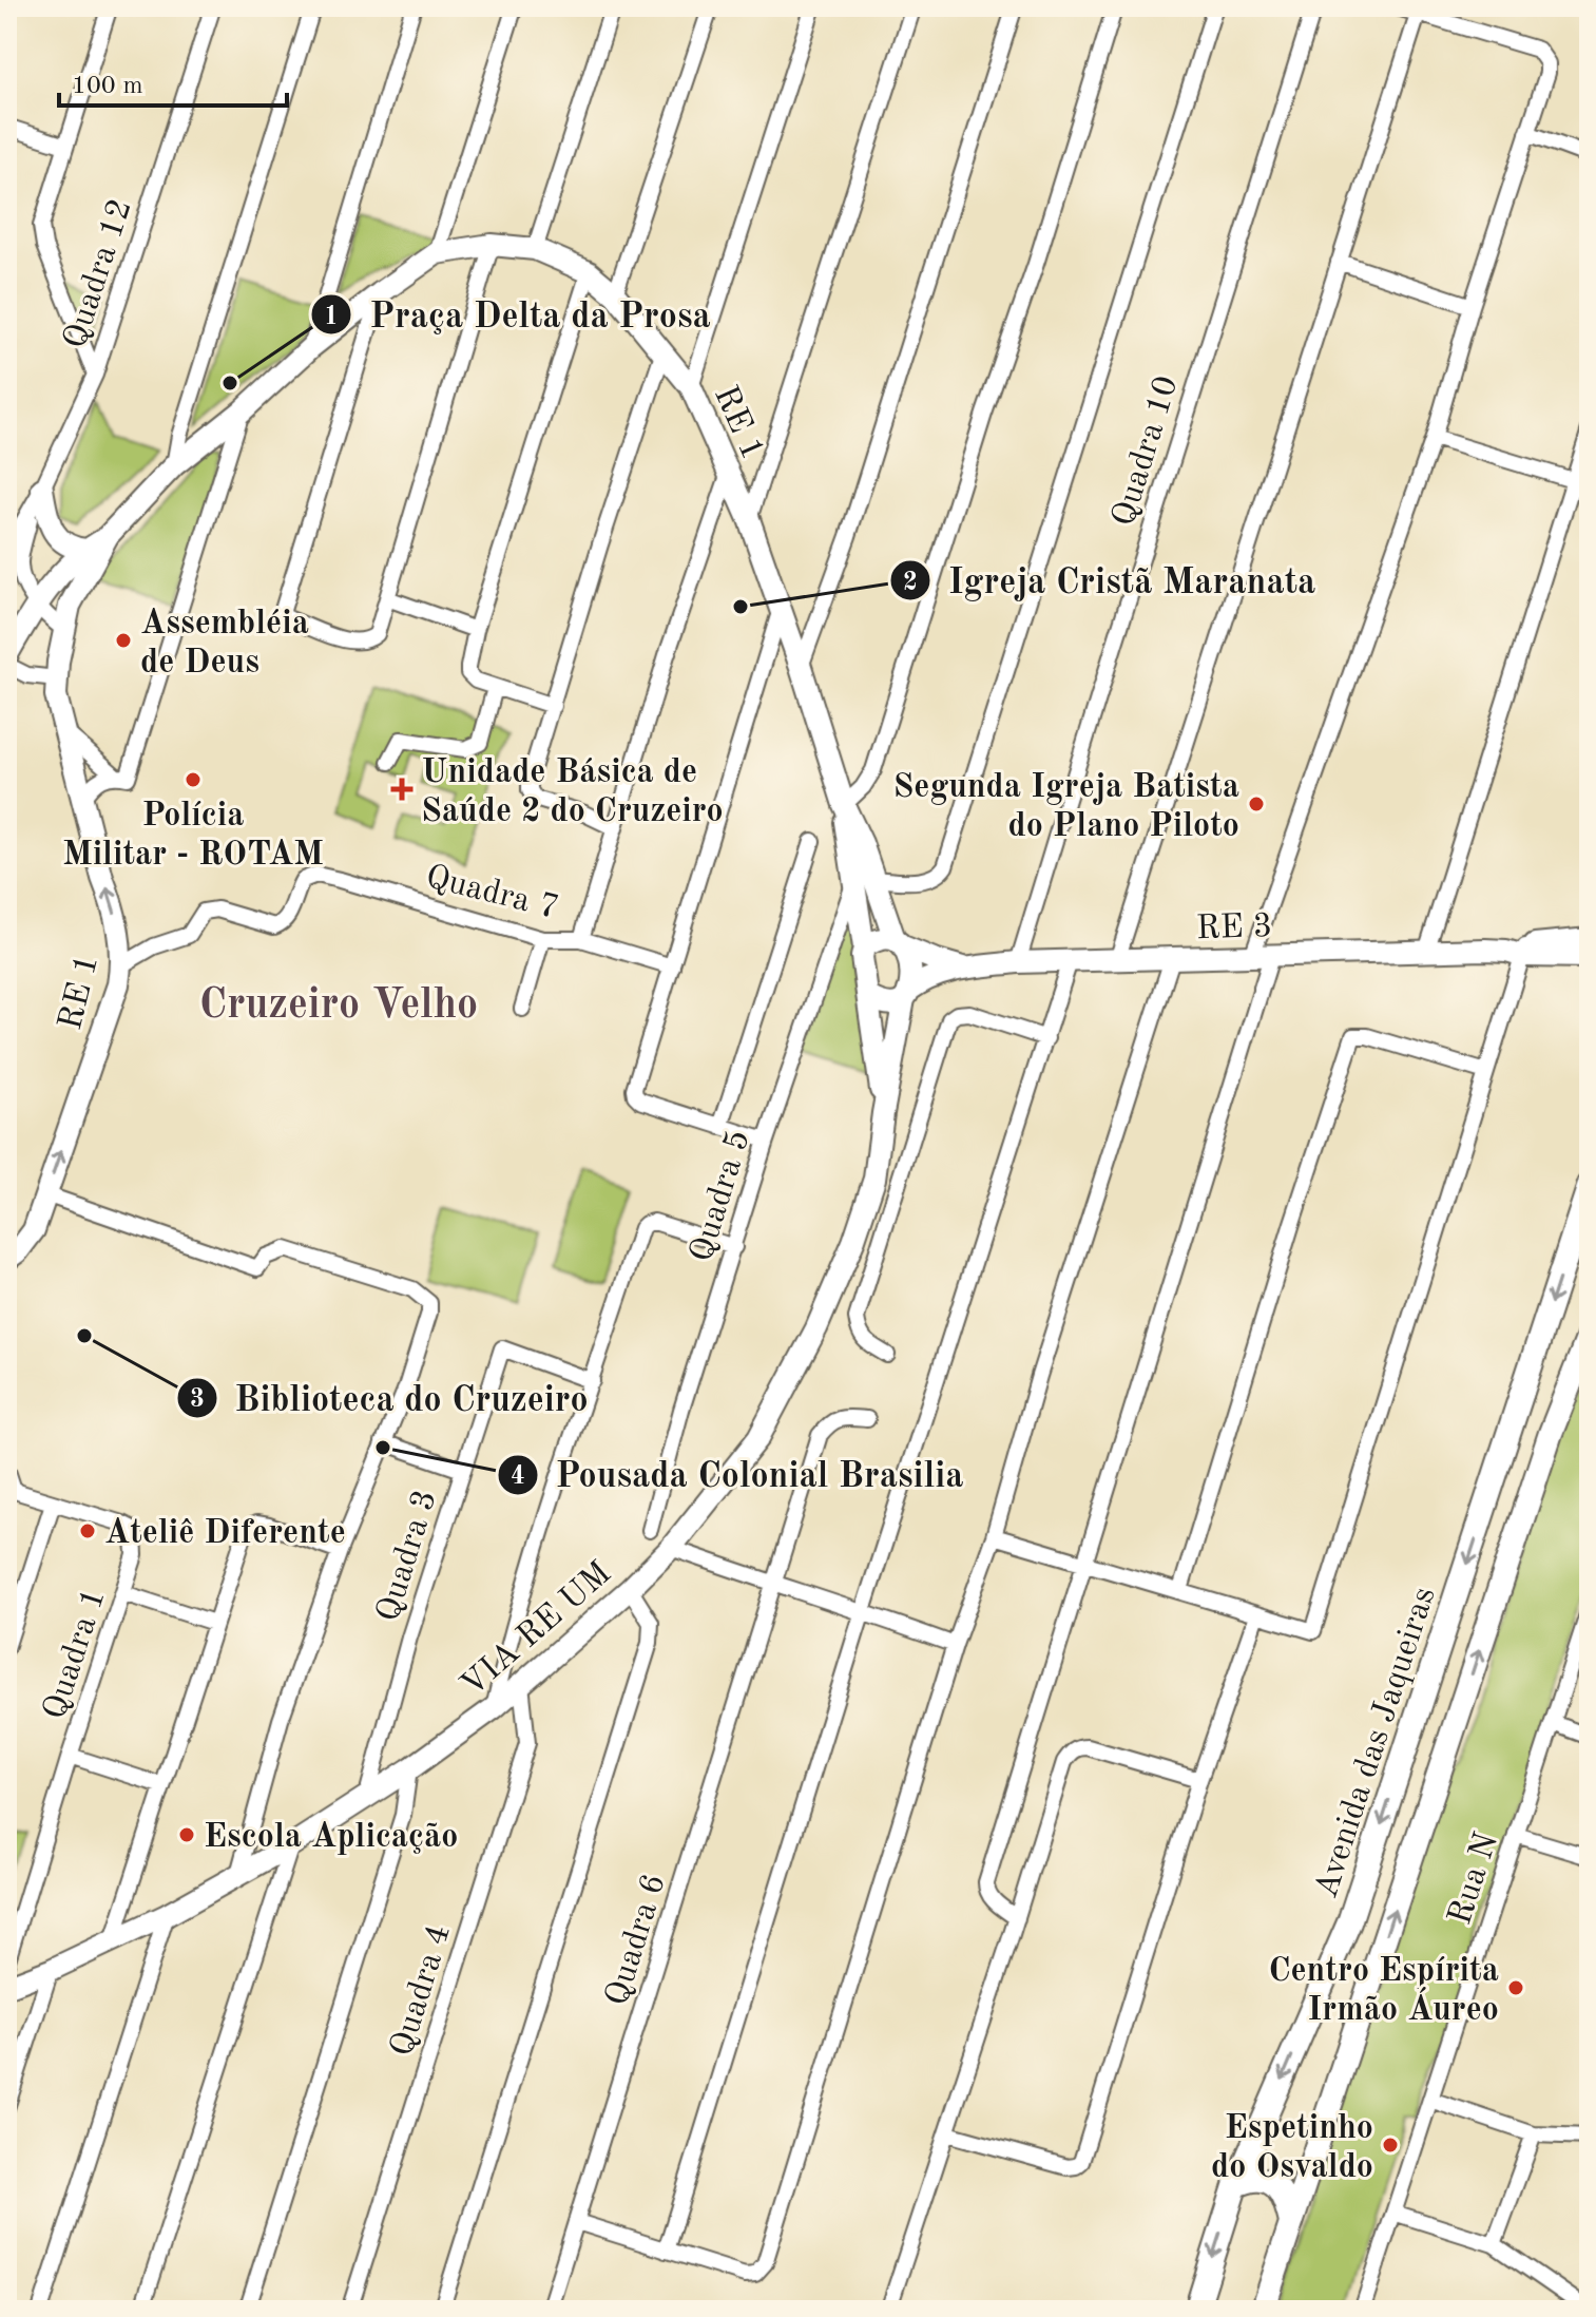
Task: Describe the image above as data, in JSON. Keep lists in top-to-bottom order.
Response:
{
  "streets": {
    "main road": ["Avenida das Jaqueiras"],
    "street": [
      "Quadra 12",
      "RE 1",
      "Quadra 10",
      "Quadra 7",
      "RE 3",
      "Quadra 5",
      "Quadra 3",
      "VIA RE UM",
      "Quadra 1",
      "Rua N",
      "Quadra 6",
      "Quadra 4"
    ]
  },
  "crossings": [
    ["RE 1", "Quadra 10"],
    ["RE 1", "Quadra 7"],
    ["RE 1", "RE 3"],
    ["RE 1", "Quadra 5"],
    ["RE 1", "VIA RE UM"],
    ["Quadra 10", "RE 3"],
    ["Quadra 10", "Quadra 5"],
    ["RE 3", "VIA RE UM"],
    ["Quadra 3", "VIA RE UM"],
    ["VIA RE UM", "Quadra 4"]
  ],
  "districts": ["Cruzeiro Velho"],
  "places": {
    "other": [
      "Praça Delta da Prosa",
      "Igreja Cristã Maranata",
      "Assembléia de Deus",
      "Polícia Militar - ROTAM",
      "Segunda Igreja Batista do Plano Piloto",
      "Biblioteca do Cruzeiro",
      "Pousada Colonial Brasilia",
      "Ateliê Diferente",
      "Escola Aplicação",
      "Centro Espírita Irmão Áureo",
      "Espetinho do Osvaldo"
    ],
    "health": ["Unidade Básica de Saúde 2 do Cruzeiro"]
  },
  "scale_bar": "100 m"
}
